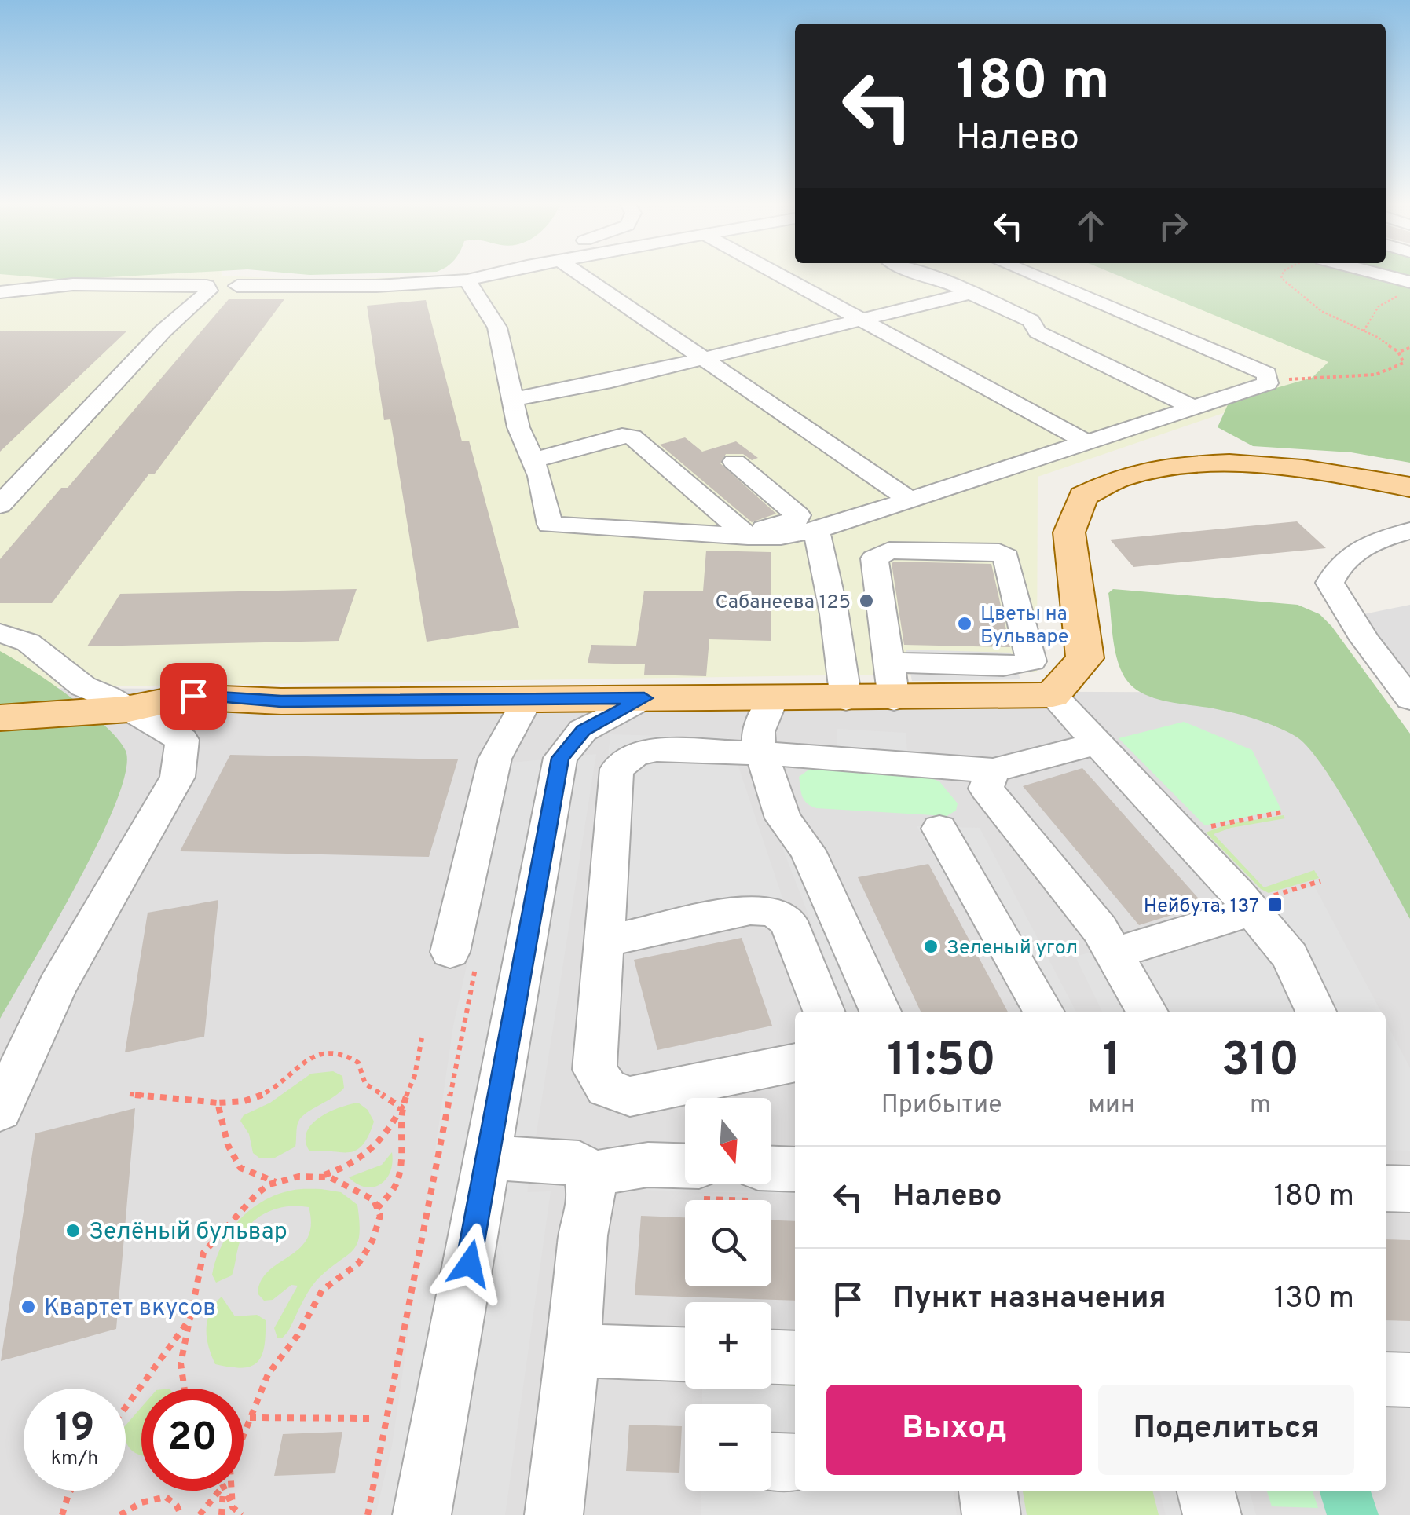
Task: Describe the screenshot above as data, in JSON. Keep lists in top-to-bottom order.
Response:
{
  "places": {
    "other": [
      "Сабанеева 125",
      "Цветы на Бульваре",
      "Зеленый угол",
      "Зелёный бульвар",
      "Квартет вкусов"
    ],
    "transit": ["Нейбута, 137"]
  },
  "north": "bottom",
  "page": {
    "turn": ["180 m", "Налево"],
    "eta": [
      "11:50",
      "Прибытие",
      "1",
      "мин",
      "310",
      "m"
    ],
    "map_buttons": ["+", "−"],
    "list": [
      {
        "name": "Налево",
        "value": "180 m"
      },
      {
        "name": "Пункт назначения",
        "value": "130 m"
      }
    ],
    "buttons": ["Выход", "Поделиться"],
    "speed": "19 km/h",
    "limit": "20"
  }
}
